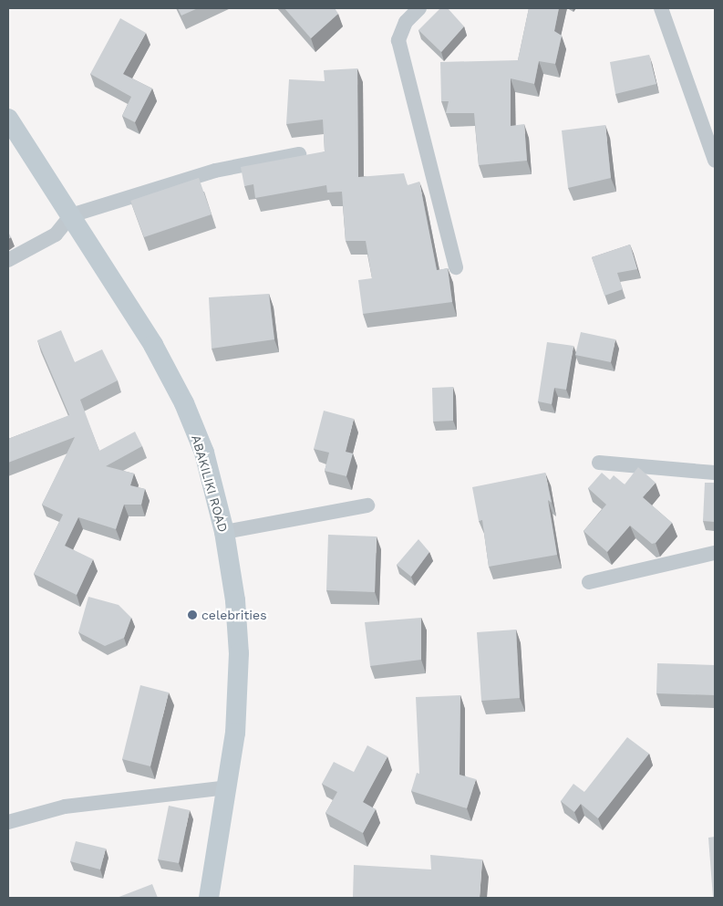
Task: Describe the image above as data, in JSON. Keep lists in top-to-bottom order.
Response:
{
  "streets": {
    "main road": ["ABAKILIKI ROAD"]
  },
  "places": ["celebrities"]
}
